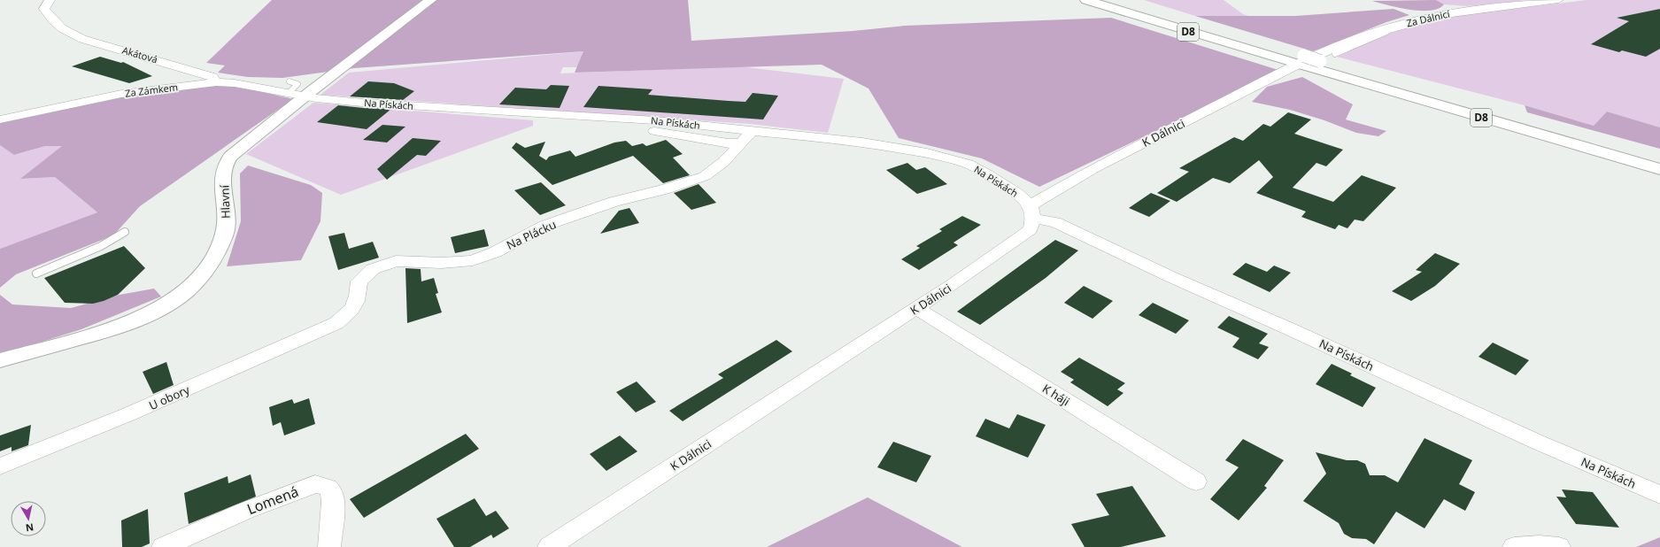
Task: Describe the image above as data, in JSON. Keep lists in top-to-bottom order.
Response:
{
  "streets": {
    "main road": ["D8", "Hlavní"],
    "street": [
      "Za Dálnicí",
      "Akátová",
      "Za Zámkem",
      "Na Pískách",
      "K Dálnici",
      "Na Plácku",
      "K háji",
      "U obory",
      "Lomená"
    ]
  },
  "crossings": [
    ["Za Dálnicí", "D8"],
    ["Za Dálnicí", "K Dálnici"],
    ["D8", "K Dálnici"],
    ["Akátová", "Za Zámkem"],
    ["Za Zámkem", "Na Pískách"],
    ["Za Zámkem", "Hlavní"],
    ["Na Pískách", "K Dálnici"],
    ["Na Pískách", "Hlavní"],
    ["Na Pískách", "Na Plácku"],
    ["K Dálnici", "K háji"],
    ["Na Plácku", "U obory"]
  ],
  "north": "bottom"
}
